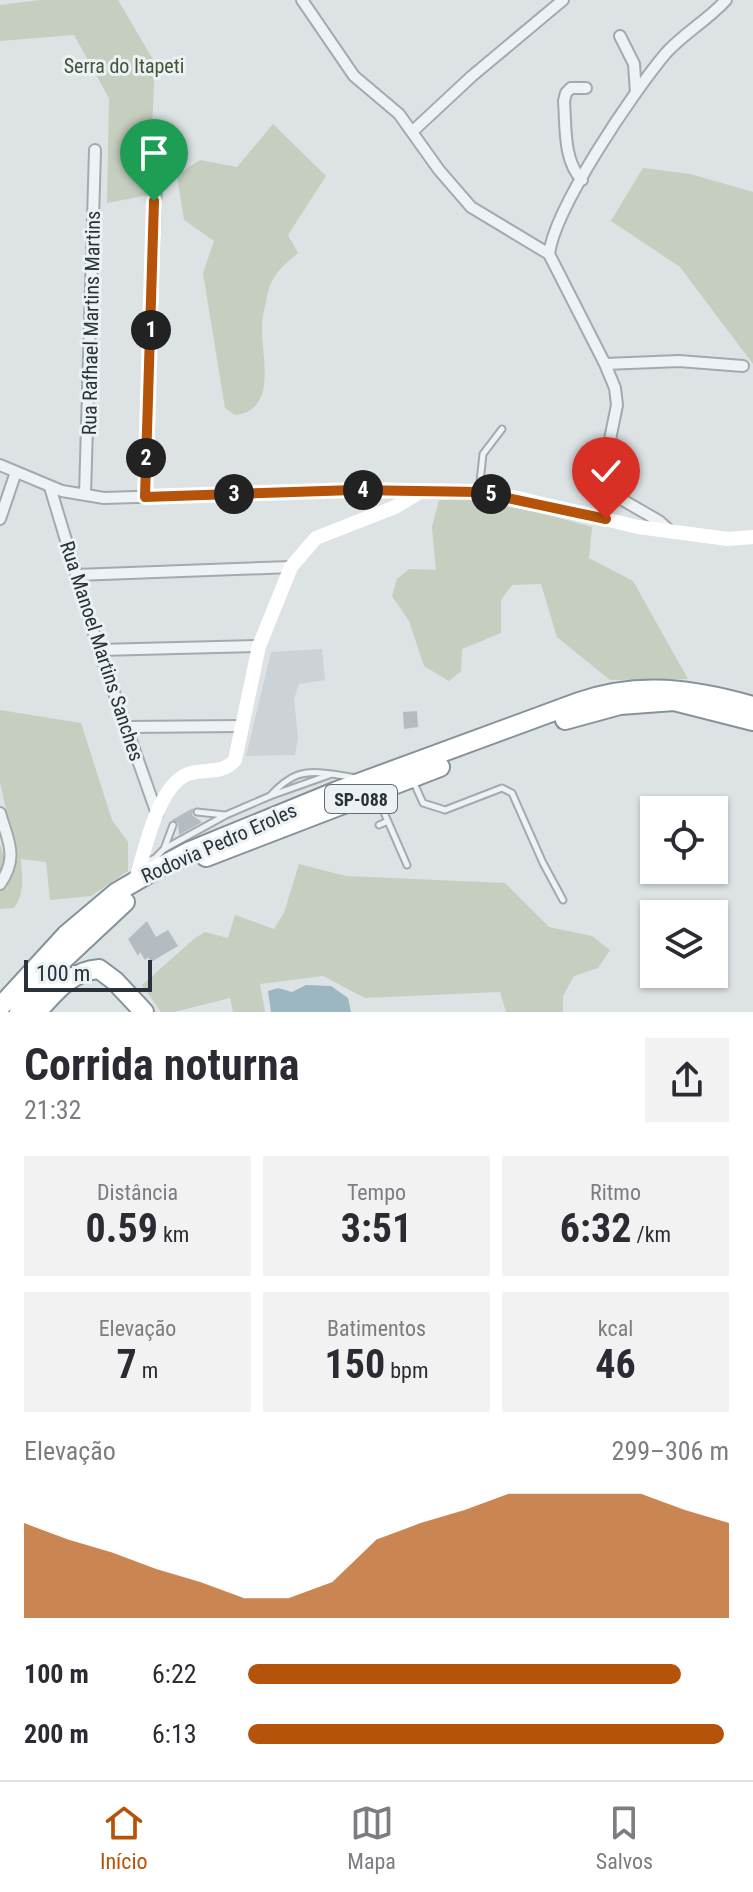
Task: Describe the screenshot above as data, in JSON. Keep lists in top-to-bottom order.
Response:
{
  "streets": {
    "highway": ["SP-088", "Rodovia Pedro Eroles"],
    "street": ["Rua Rafhael Martins Martins", "Rua Manoel Martins Sanches"]
  },
  "parks": ["Serra do Itapeti"],
  "scale_bar": "100 m",
  "page": {
    "pins": [
      "1",
      "2",
      "4",
      "3",
      "5"
    ],
    "scale": "100 m",
    "heading": ["Corrida noturna", "21:32"],
    "stats": [
      ["Distância", "0.59 km"],
      ["Tempo", "3:51"],
      ["Ritmo", "6:32 /km"],
      ["Elevação", "7 m"],
      ["Batimentos", "150 bpm"],
      ["kcal", "46"]
    ],
    "chart": ["Elevação", "299–306 m"],
    "list": [
      {
        "name": "100 m",
        "note": "6:22"
      },
      {
        "name": "200 m",
        "note": "6:13"
      }
    ],
    "tabs": ["Início", "Mapa", "Salvos"]
  }
}
